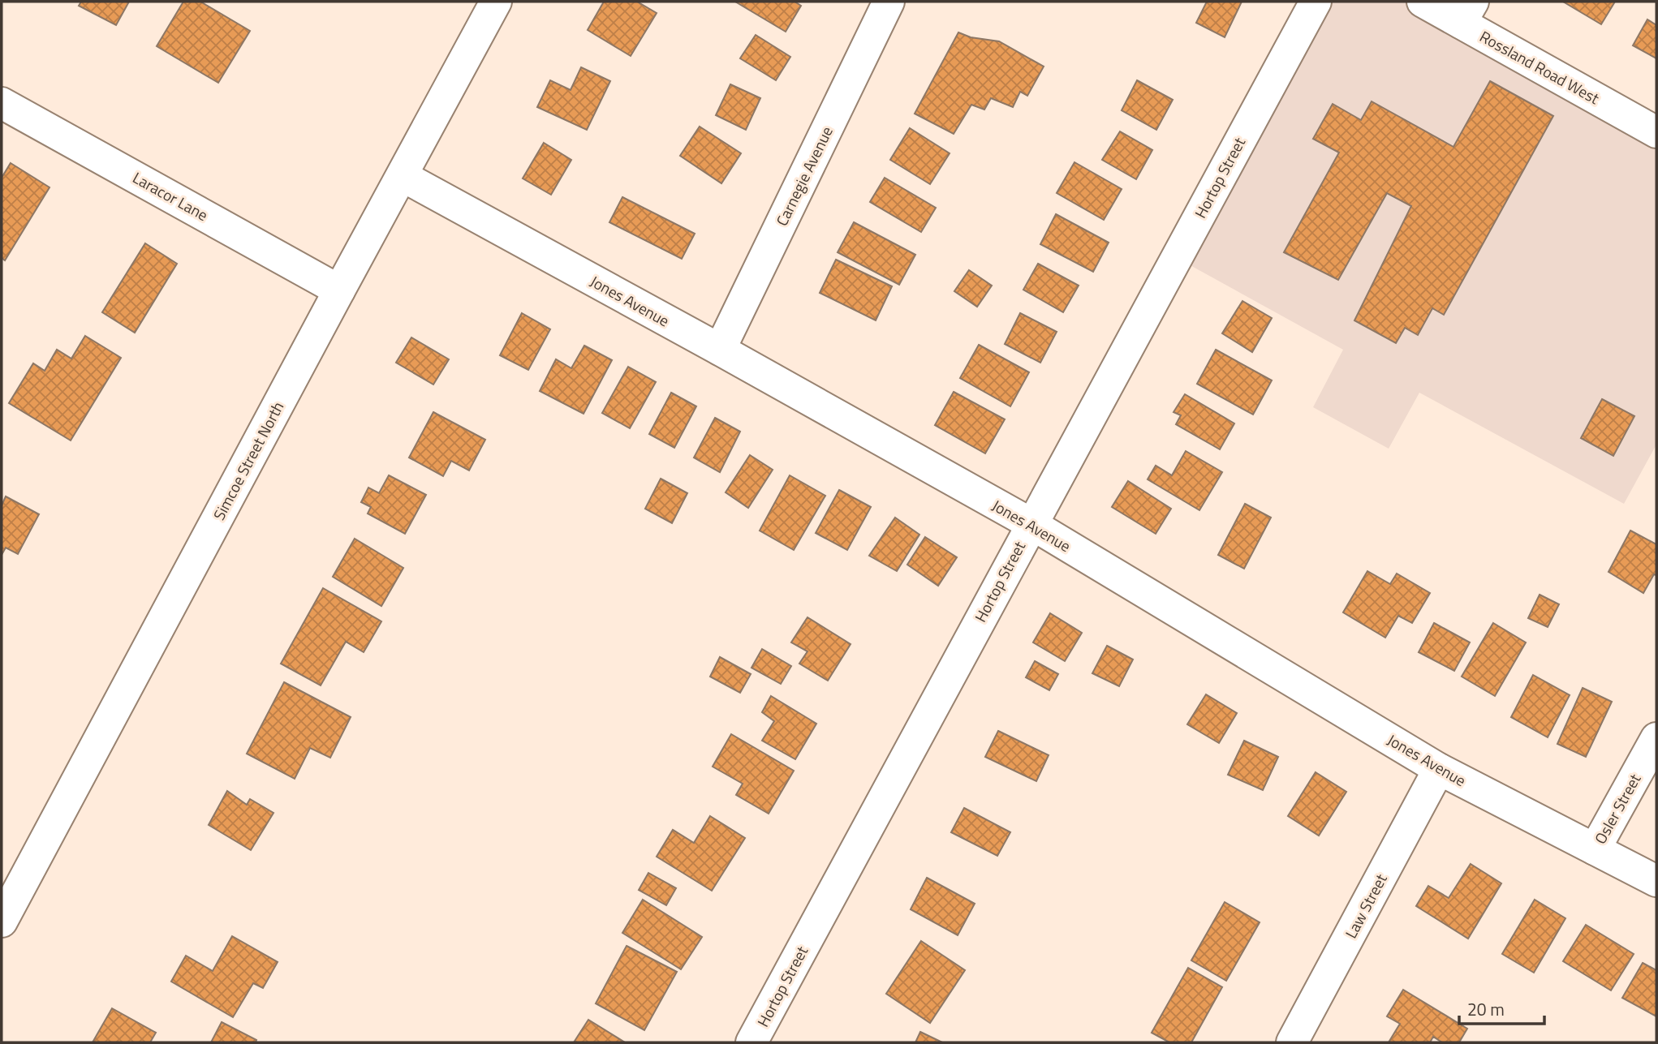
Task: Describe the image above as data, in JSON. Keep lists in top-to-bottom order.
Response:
{
  "streets": {
    "street": [
      "Rossland Road West",
      "Carnegie Avenue",
      "Hortop Street",
      "Laracor Lane",
      "Jones Avenue",
      "Simcoe Street North",
      "Osler Street",
      "Law Street"
    ]
  },
  "crossings": [
    ["Carnegie Avenue", "Jones Avenue"],
    ["Hortop Street", "Jones Avenue"],
    ["Laracor Lane", "Simcoe Street North"],
    ["Jones Avenue", "Simcoe Street North"],
    ["Jones Avenue", "Osler Street"],
    ["Jones Avenue", "Law Street"]
  ],
  "scale_bar": "20 m"
}
